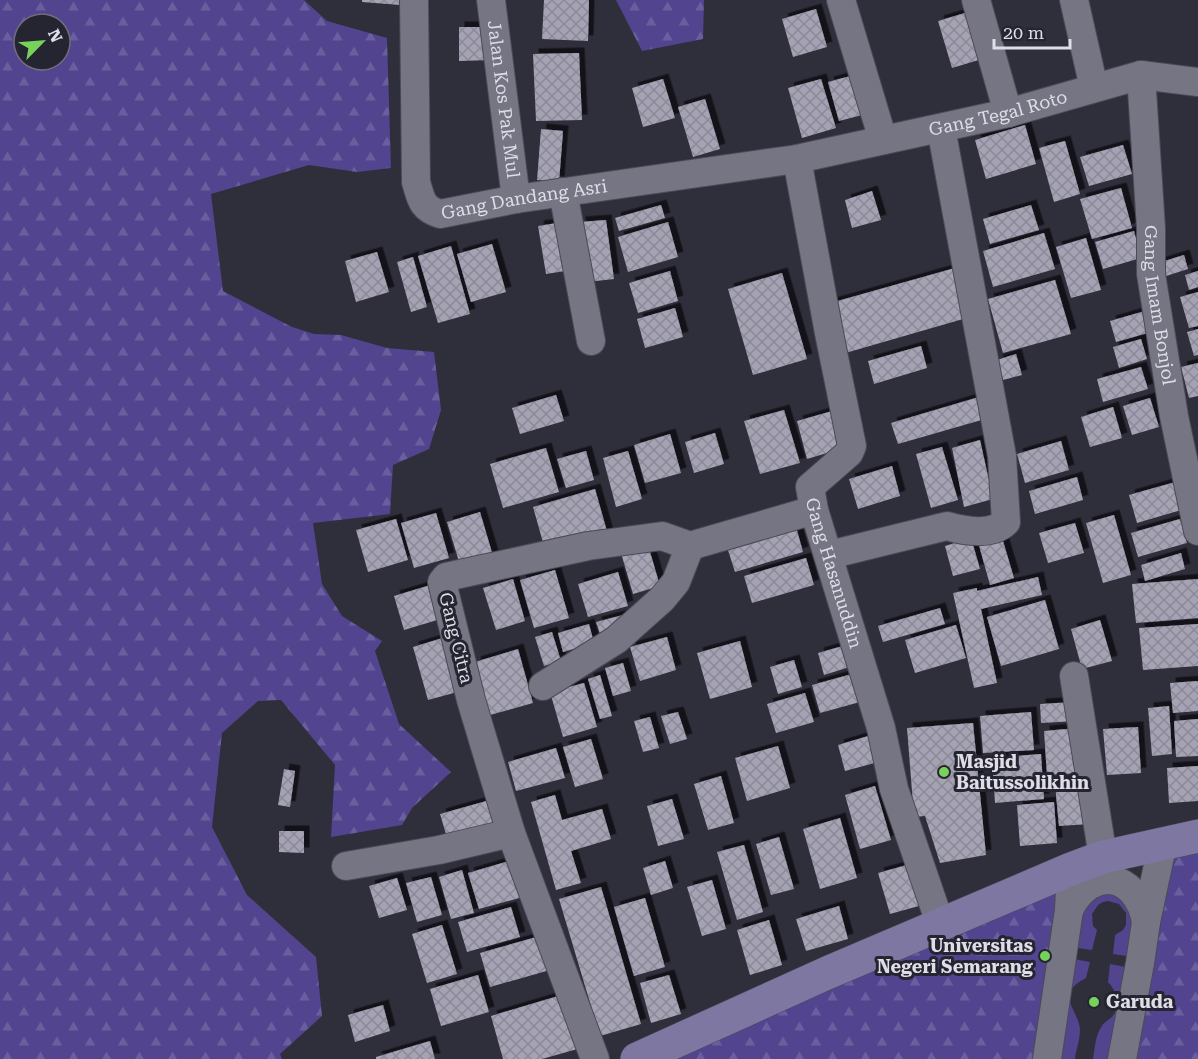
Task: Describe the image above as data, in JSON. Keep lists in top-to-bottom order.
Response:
{
  "streets": {
    "street": [
      "Jalan Kos Pak Mul",
      "Gang Tegal Roto",
      "Gang Dandang Asri",
      "Gang Imam Bonjol",
      "Gang Hasanuddin",
      "Gang Citra"
    ]
  },
  "crossings": [
    ["Jalan Kos Pak Mul", "Gang Dandang Asri"],
    ["Gang Tegal Roto", "Gang Dandang Asri"],
    ["Gang Tegal Roto", "Gang Imam Bonjol"],
    ["Gang Tegal Roto", "Gang Hasanuddin"],
    ["Gang Dandang Asri", "Gang Hasanuddin"]
  ],
  "places": ["Masjid Baitussolikhin", "Universitas Negeri Semarang", "Garuda"],
  "scale_bar": "20 m",
  "north": "top right"
}
